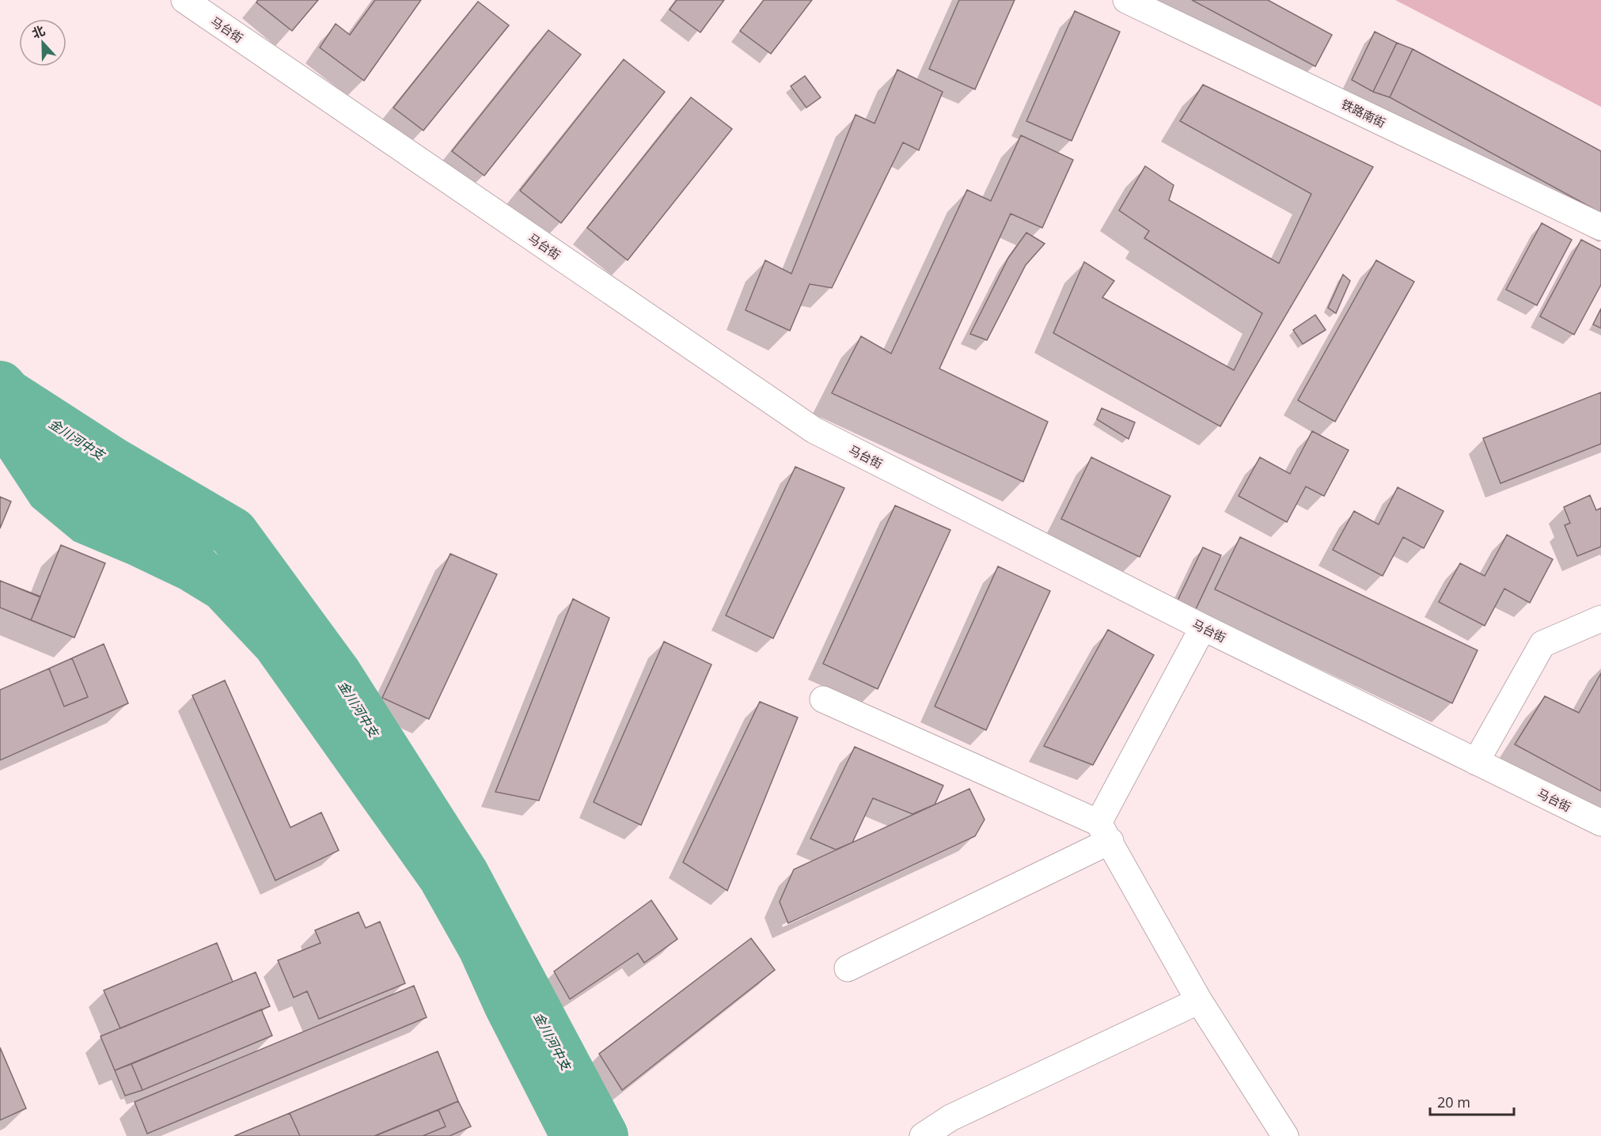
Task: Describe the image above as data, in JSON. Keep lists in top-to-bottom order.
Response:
{
  "streets": {
    "street": ["马台街", "铁路南街"]
  },
  "water": ["金川河中支"],
  "scale_bar": "20 m",
  "north": "top"
}
